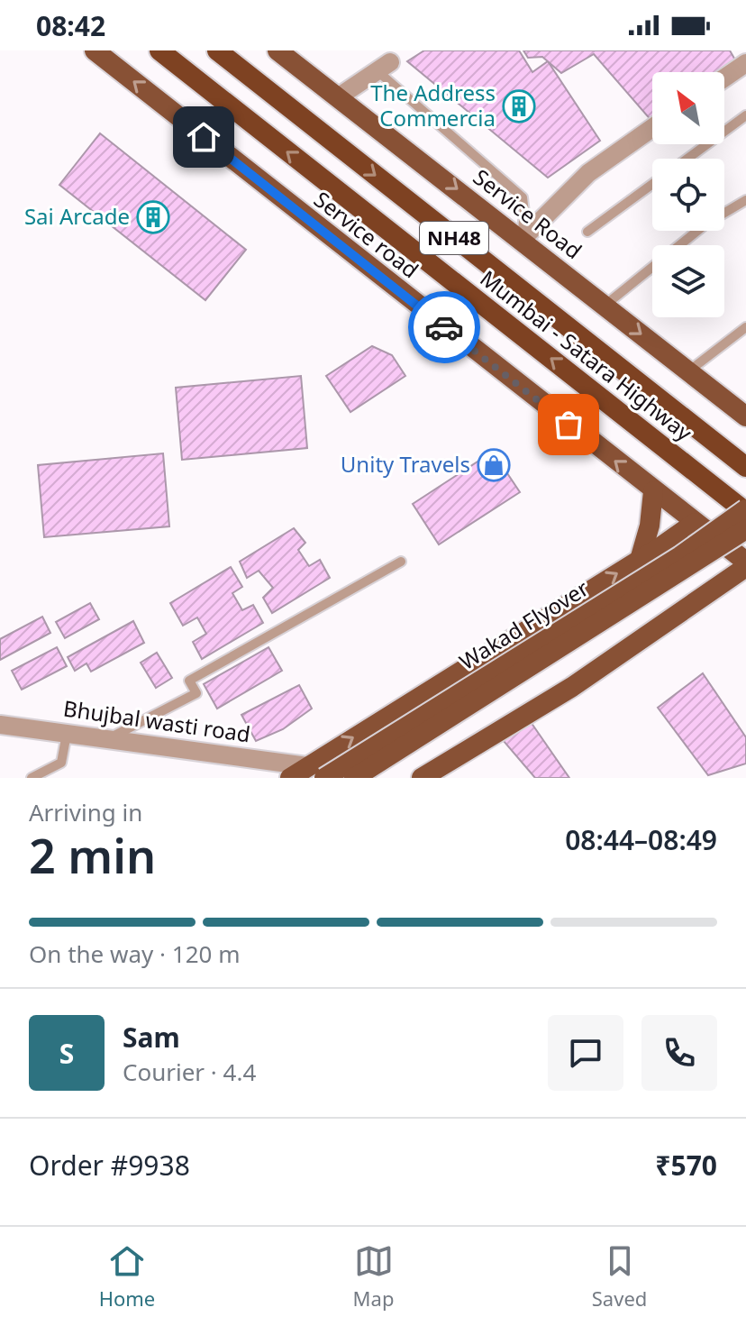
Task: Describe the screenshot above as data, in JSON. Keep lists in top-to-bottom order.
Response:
{
  "streets": {
    "highway": ["NH48", "Mumbai - Satara Highway"],
    "main road": ["Service Road", "Service road", "Wakad Flyover"],
    "street": ["Bhujbal wasti road"]
  },
  "crossings": [
    ["Mumbai - Satara Highway", "Wakad Flyover"]
  ],
  "one_way": ["Service Road", "Service road"],
  "places": {
    "building": ["The Address Commercia", "Sai Arcade"],
    "shop": ["Unity Travels"]
  },
  "north": "top left",
  "page": {
    "status": "08:42",
    "heading": ["2 min", "Arriving in", "08:44–08:49"],
    "panel": [
      "Sam",
      "Courier · 4.4",
      "Order #9938",
      "₹570"
    ],
    "bar": "On the way · 120 m",
    "round": "S",
    "tabs": ["Home", "Map", "Saved"]
  }
}
